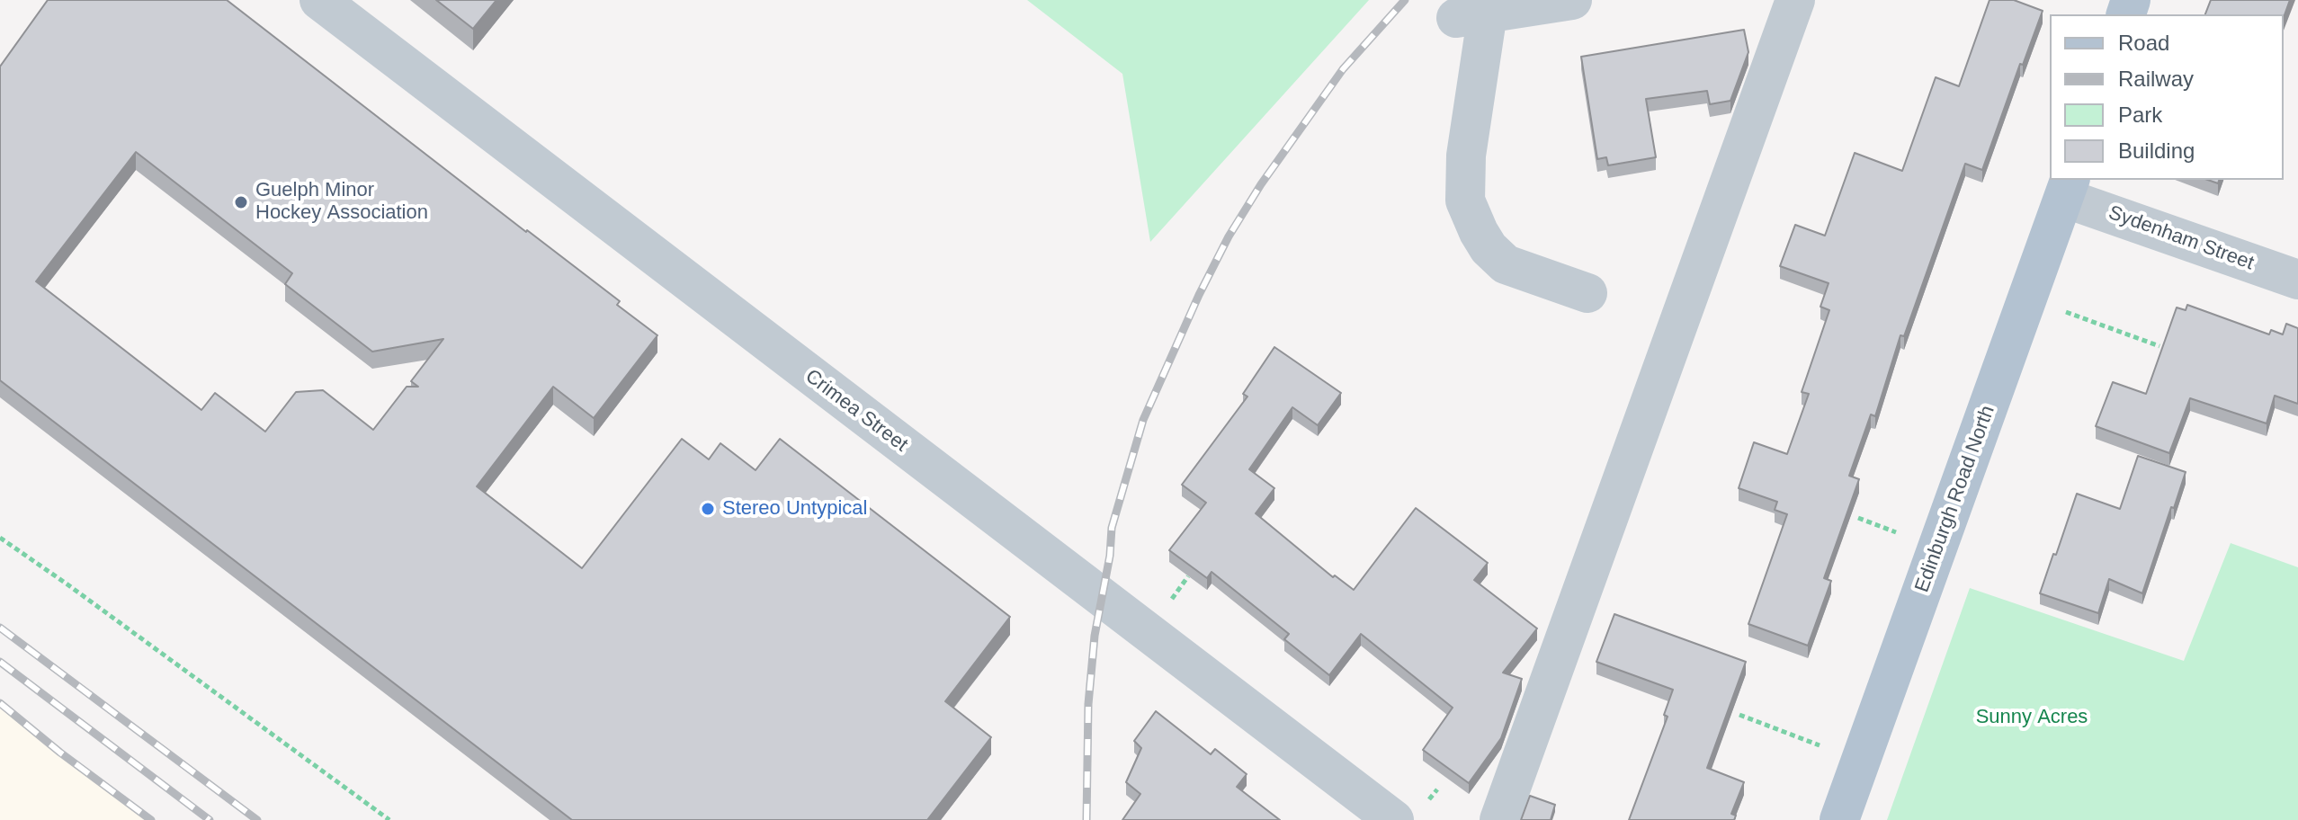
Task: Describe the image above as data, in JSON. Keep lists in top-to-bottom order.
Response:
{
  "streets": {
    "main road": ["Edinburgh Road North"],
    "street": ["Sydenham Street", "Crimea Street"]
  },
  "crossings": [
    ["Sydenham Street", "Edinburgh Road North"]
  ],
  "parks": ["Sunny Acres"],
  "places": ["Guelph Minor Hockey Association", "Stereo Untypical"],
  "legend": [
    "Road",
    "Railway",
    "Park",
    "Building"
  ]
}
